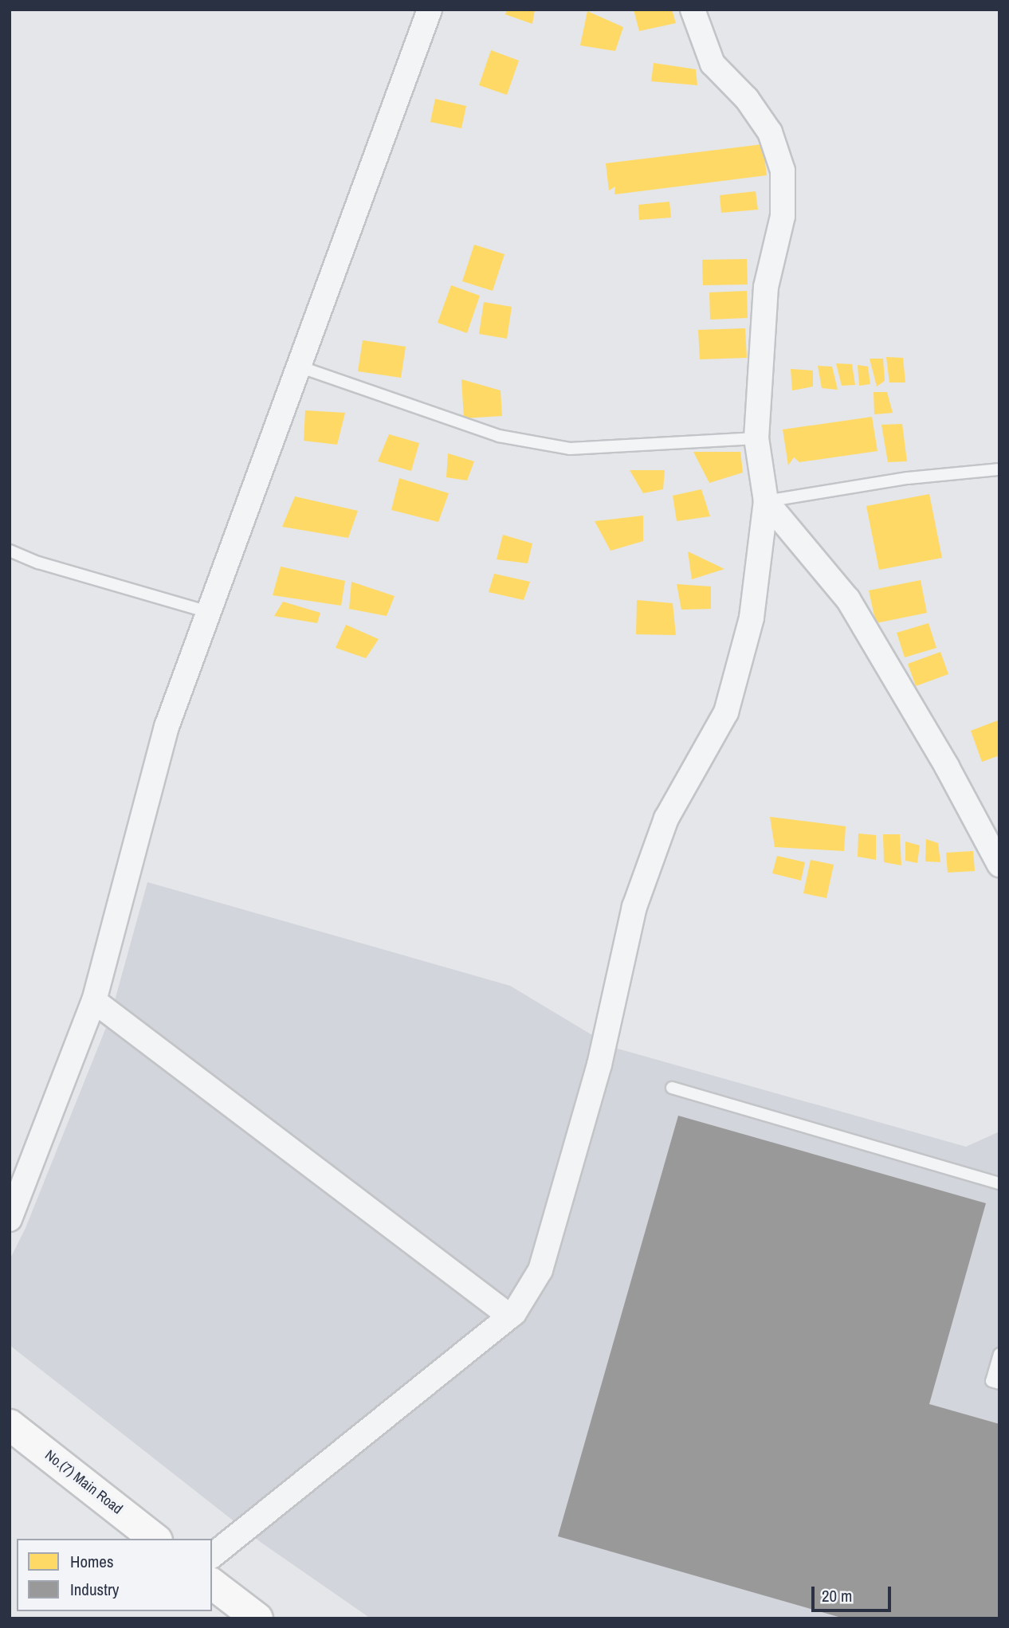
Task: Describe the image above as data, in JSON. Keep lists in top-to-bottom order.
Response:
{
  "streets": {
    "main road": ["No.(7) Main Road"]
  },
  "legend": ["Homes", "Industry"],
  "scale_bar": "20 m"
}
